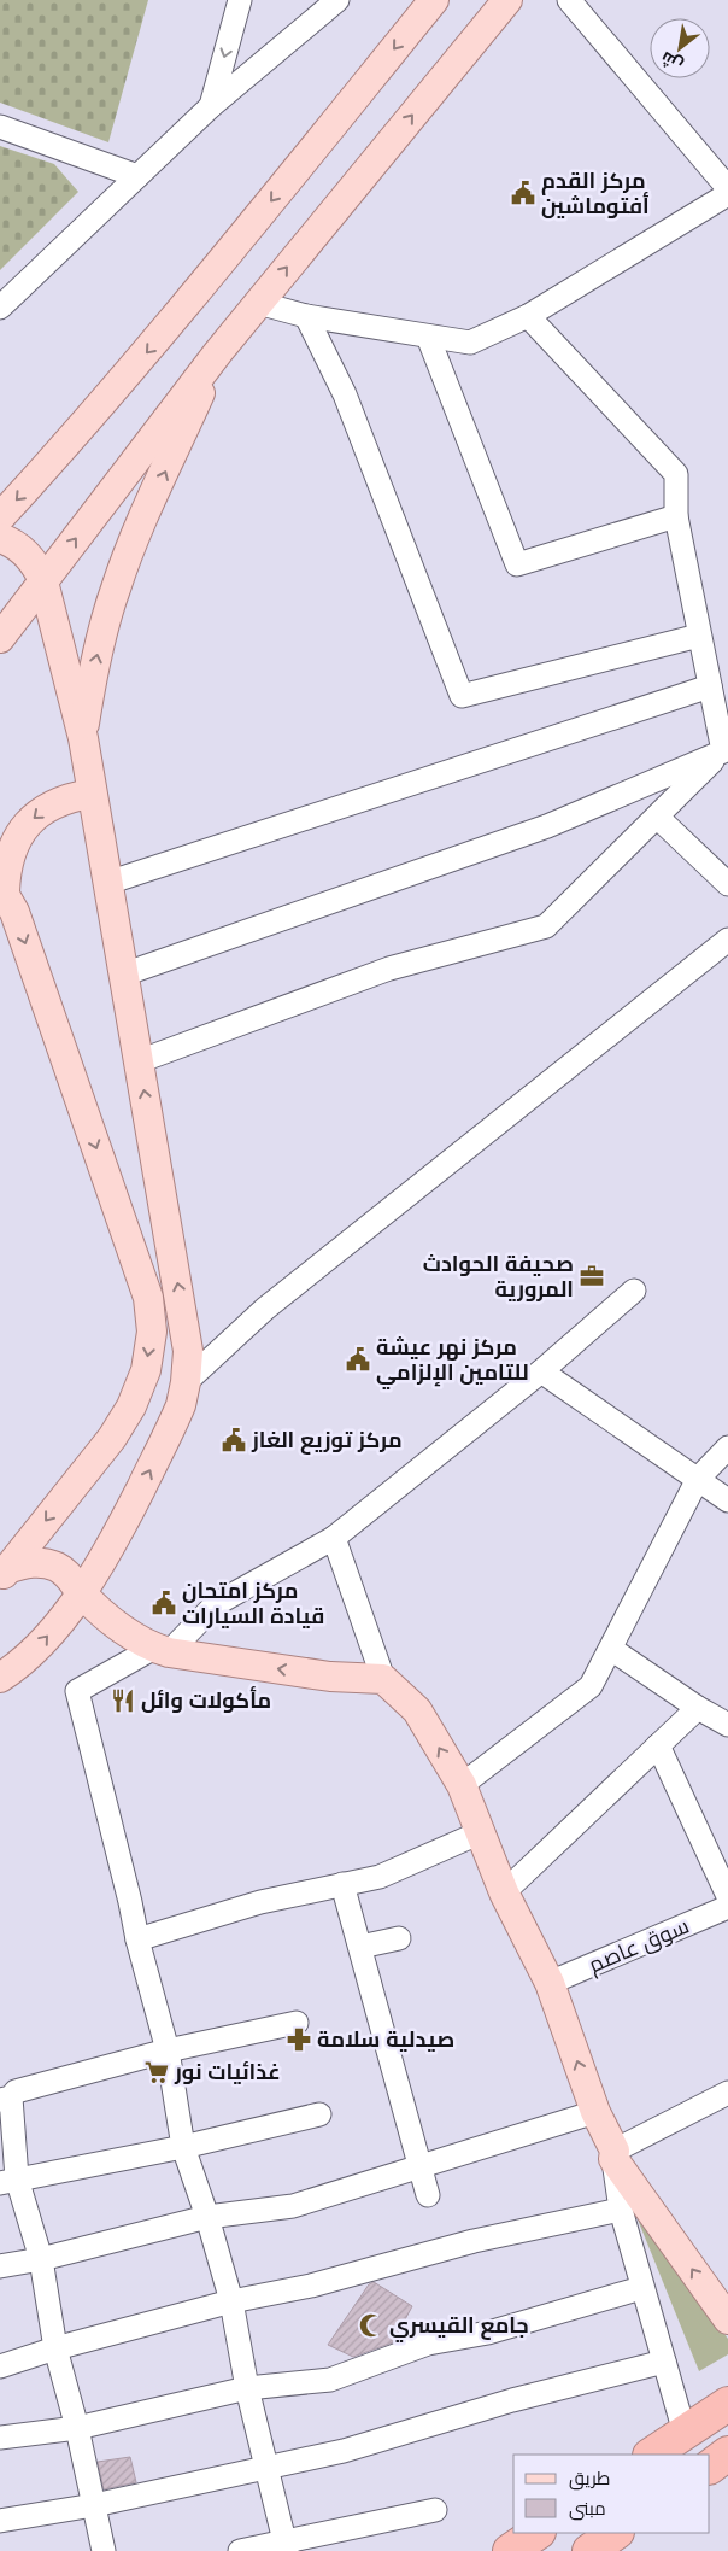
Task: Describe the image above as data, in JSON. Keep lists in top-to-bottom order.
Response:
{
  "streets": {
    "street": ["سوق عاصم"]
  },
  "places": {
    "public building": [
      "مركز القدم أفتوماشين",
      "مركز نهر عيشة للتامين الإلزامي",
      "مركز توزيع الغاز",
      "مركز امتحان قيادة السيارات"
    ],
    "office": ["صحيفة الحوادث المرورية"],
    "restaurant": ["مأكولات وائل"],
    "pharmacy": ["صيدلية سلامة"],
    "supermarket": ["غذائيات نور"],
    "mosque": ["جامع القيسري"]
  },
  "legend": ["طريق", "مبنى"],
  "north": "bottom left"
}
